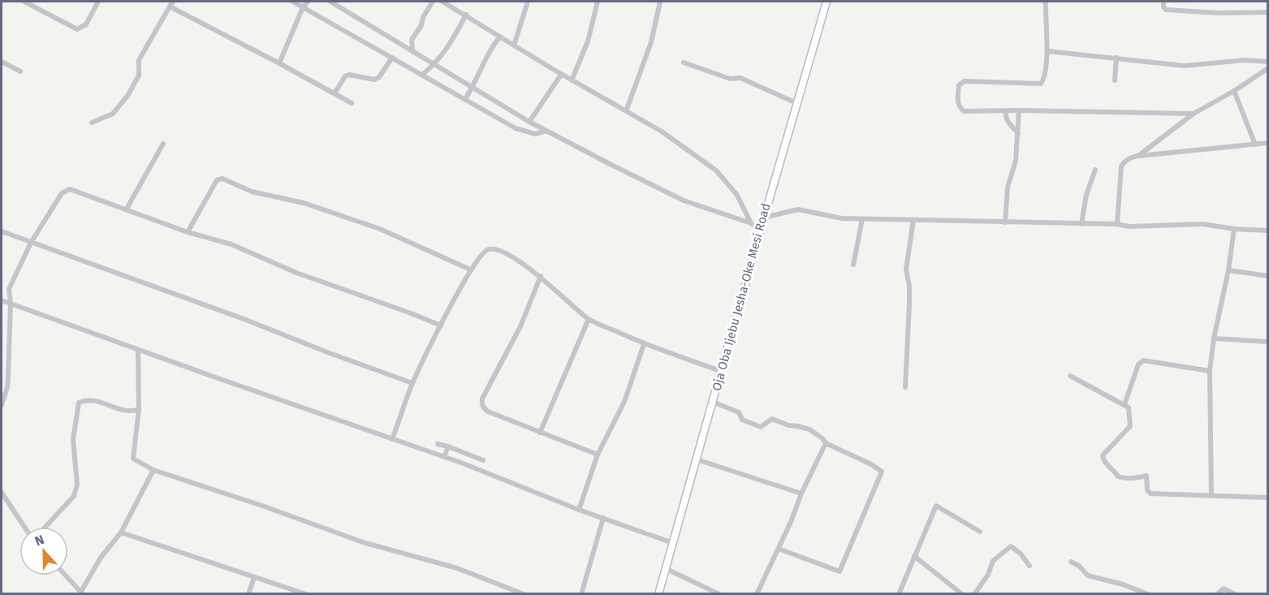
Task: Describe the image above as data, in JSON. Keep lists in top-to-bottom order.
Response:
{
  "streets": {
    "main road": ["Oja Oba Ijebu Jesha-Oke Mesi Road"]
  },
  "north": "top"
}
